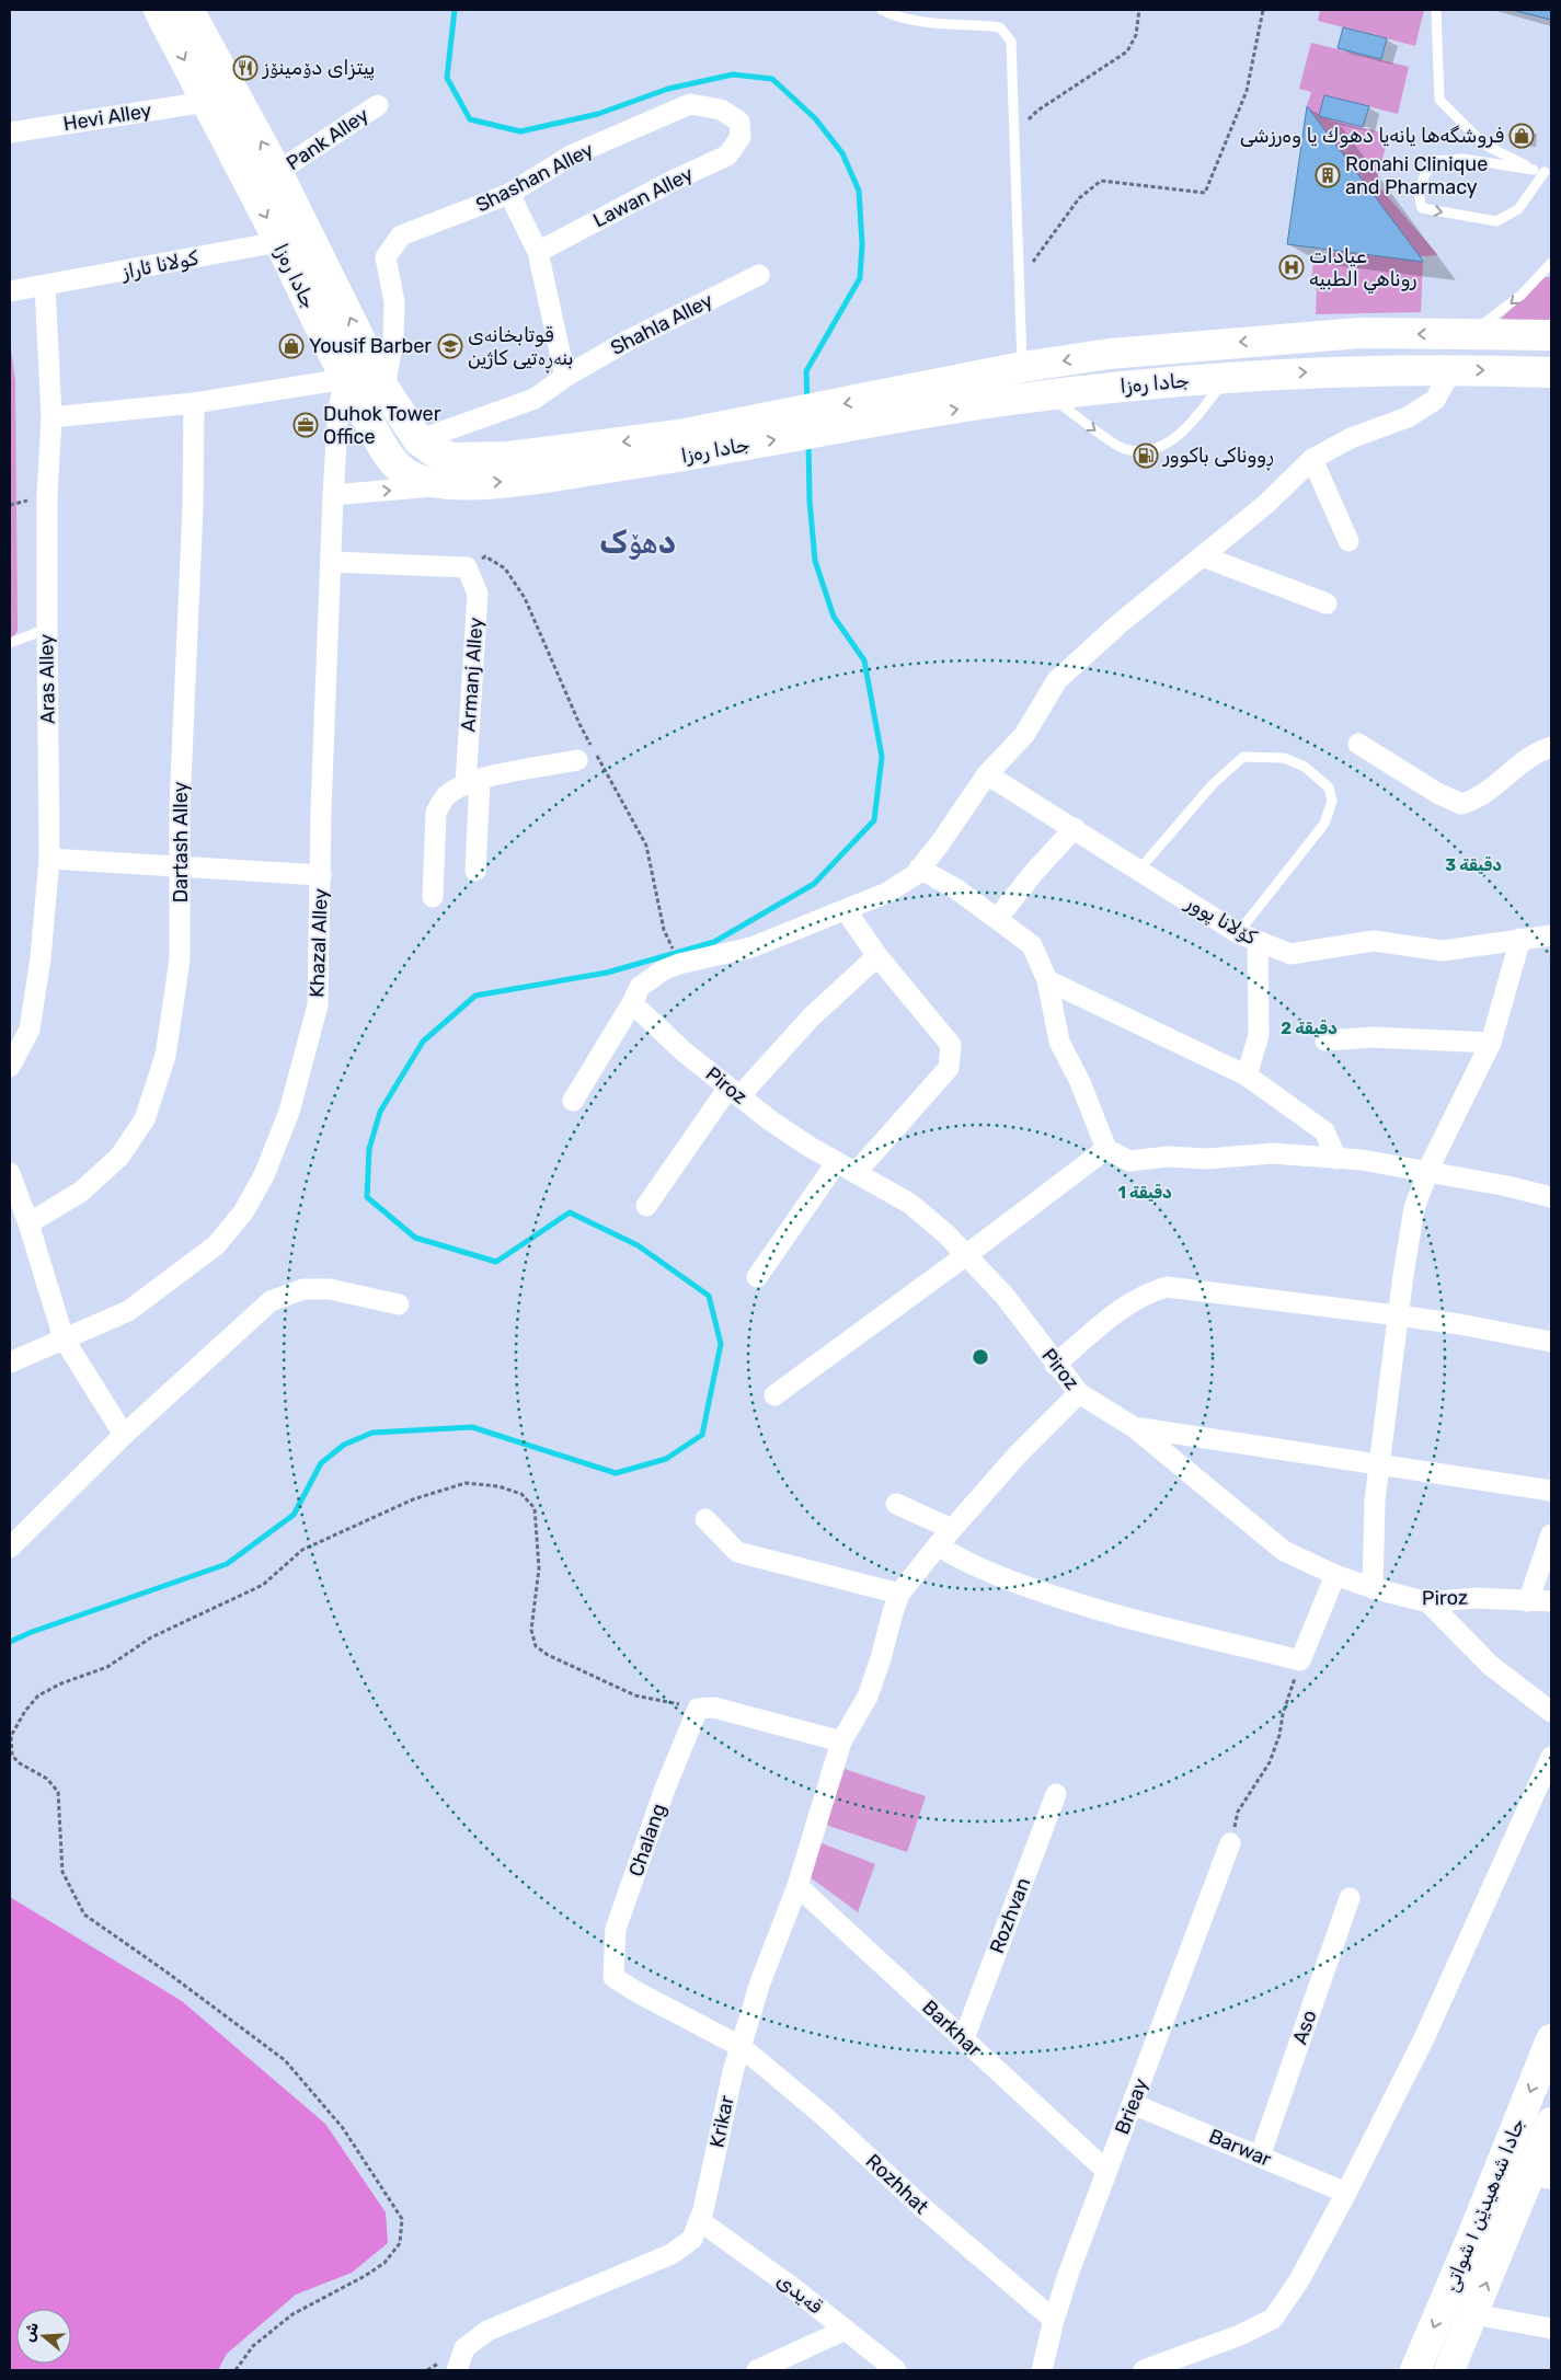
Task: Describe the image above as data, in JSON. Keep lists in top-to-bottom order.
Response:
{
  "streets": {
    "main road": ["جادا ره‌زا", "جادا شەهیدێن ١ شواتێ"],
    "street": [
      "Hevi Alley",
      "Pank Alley",
      "Shashan Alley",
      "Lawan Alley",
      "کولانا ئاراز",
      "Shahla Alley",
      "Armanj Alley",
      "Aras Alley",
      "Dartash Alley",
      "کۆلانا پوور",
      "Khazal Alley",
      "Piroz",
      "Chalang",
      "Rozhvan",
      "Aso",
      "Barkhar",
      "Brieay",
      "Krikar",
      "Barwar",
      "Rozhhat",
      "قەیدی"
    ]
  },
  "crossings": [
    ["Hevi Alley", "جادا ره‌زا"],
    ["Pank Alley", "جادا ره‌زا"],
    ["Shashan Alley", "Lawan Alley"],
    ["Shashan Alley", "جادا ره‌زا"],
    ["کولانا ئاراز", "جادا ره‌زا"],
    ["کولانا ئاراز", "Aras Alley"],
    ["جادا ره‌زا", "Shahla Alley"],
    ["جادا ره‌زا", "Khazal Alley"],
    ["Piroz", "Krikar"],
    ["Chalang", "Krikar"],
    ["Chalang", "Rozhhat"],
    ["Rozhvan", "Barkhar"],
    ["Aso", "Barwar"],
    ["Barkhar", "Brieay"],
    ["Barkhar", "Krikar"],
    ["Brieay", "Barwar"],
    ["Brieay", "Rozhhat"],
    ["Krikar", "Rozhhat"],
    ["Krikar", "قەیدی"]
  ],
  "districts": ["دھۆک"],
  "places": {
    "restaurant": ["پیتزای دۆمینۆز"],
    "shop": ["فروشگه‌ها یانه‌یا دهوك یا وه‌رزشی", "Yousif Barber"],
    "building": ["Ronahi Clinique and Pharmacy"],
    "hospital": ["عيادات روناهي الطبيه"],
    "school or university": ["قوتابخانەی بنەڕەتیی کاژین"],
    "office": ["Duhok Tower Office"],
    "fuel station": ["ڕووناکی باکوور"]
  },
  "north": "left",
  "rings": ["3 دقيقة", "2 دقيقة", "1 دقيقة"]
}
